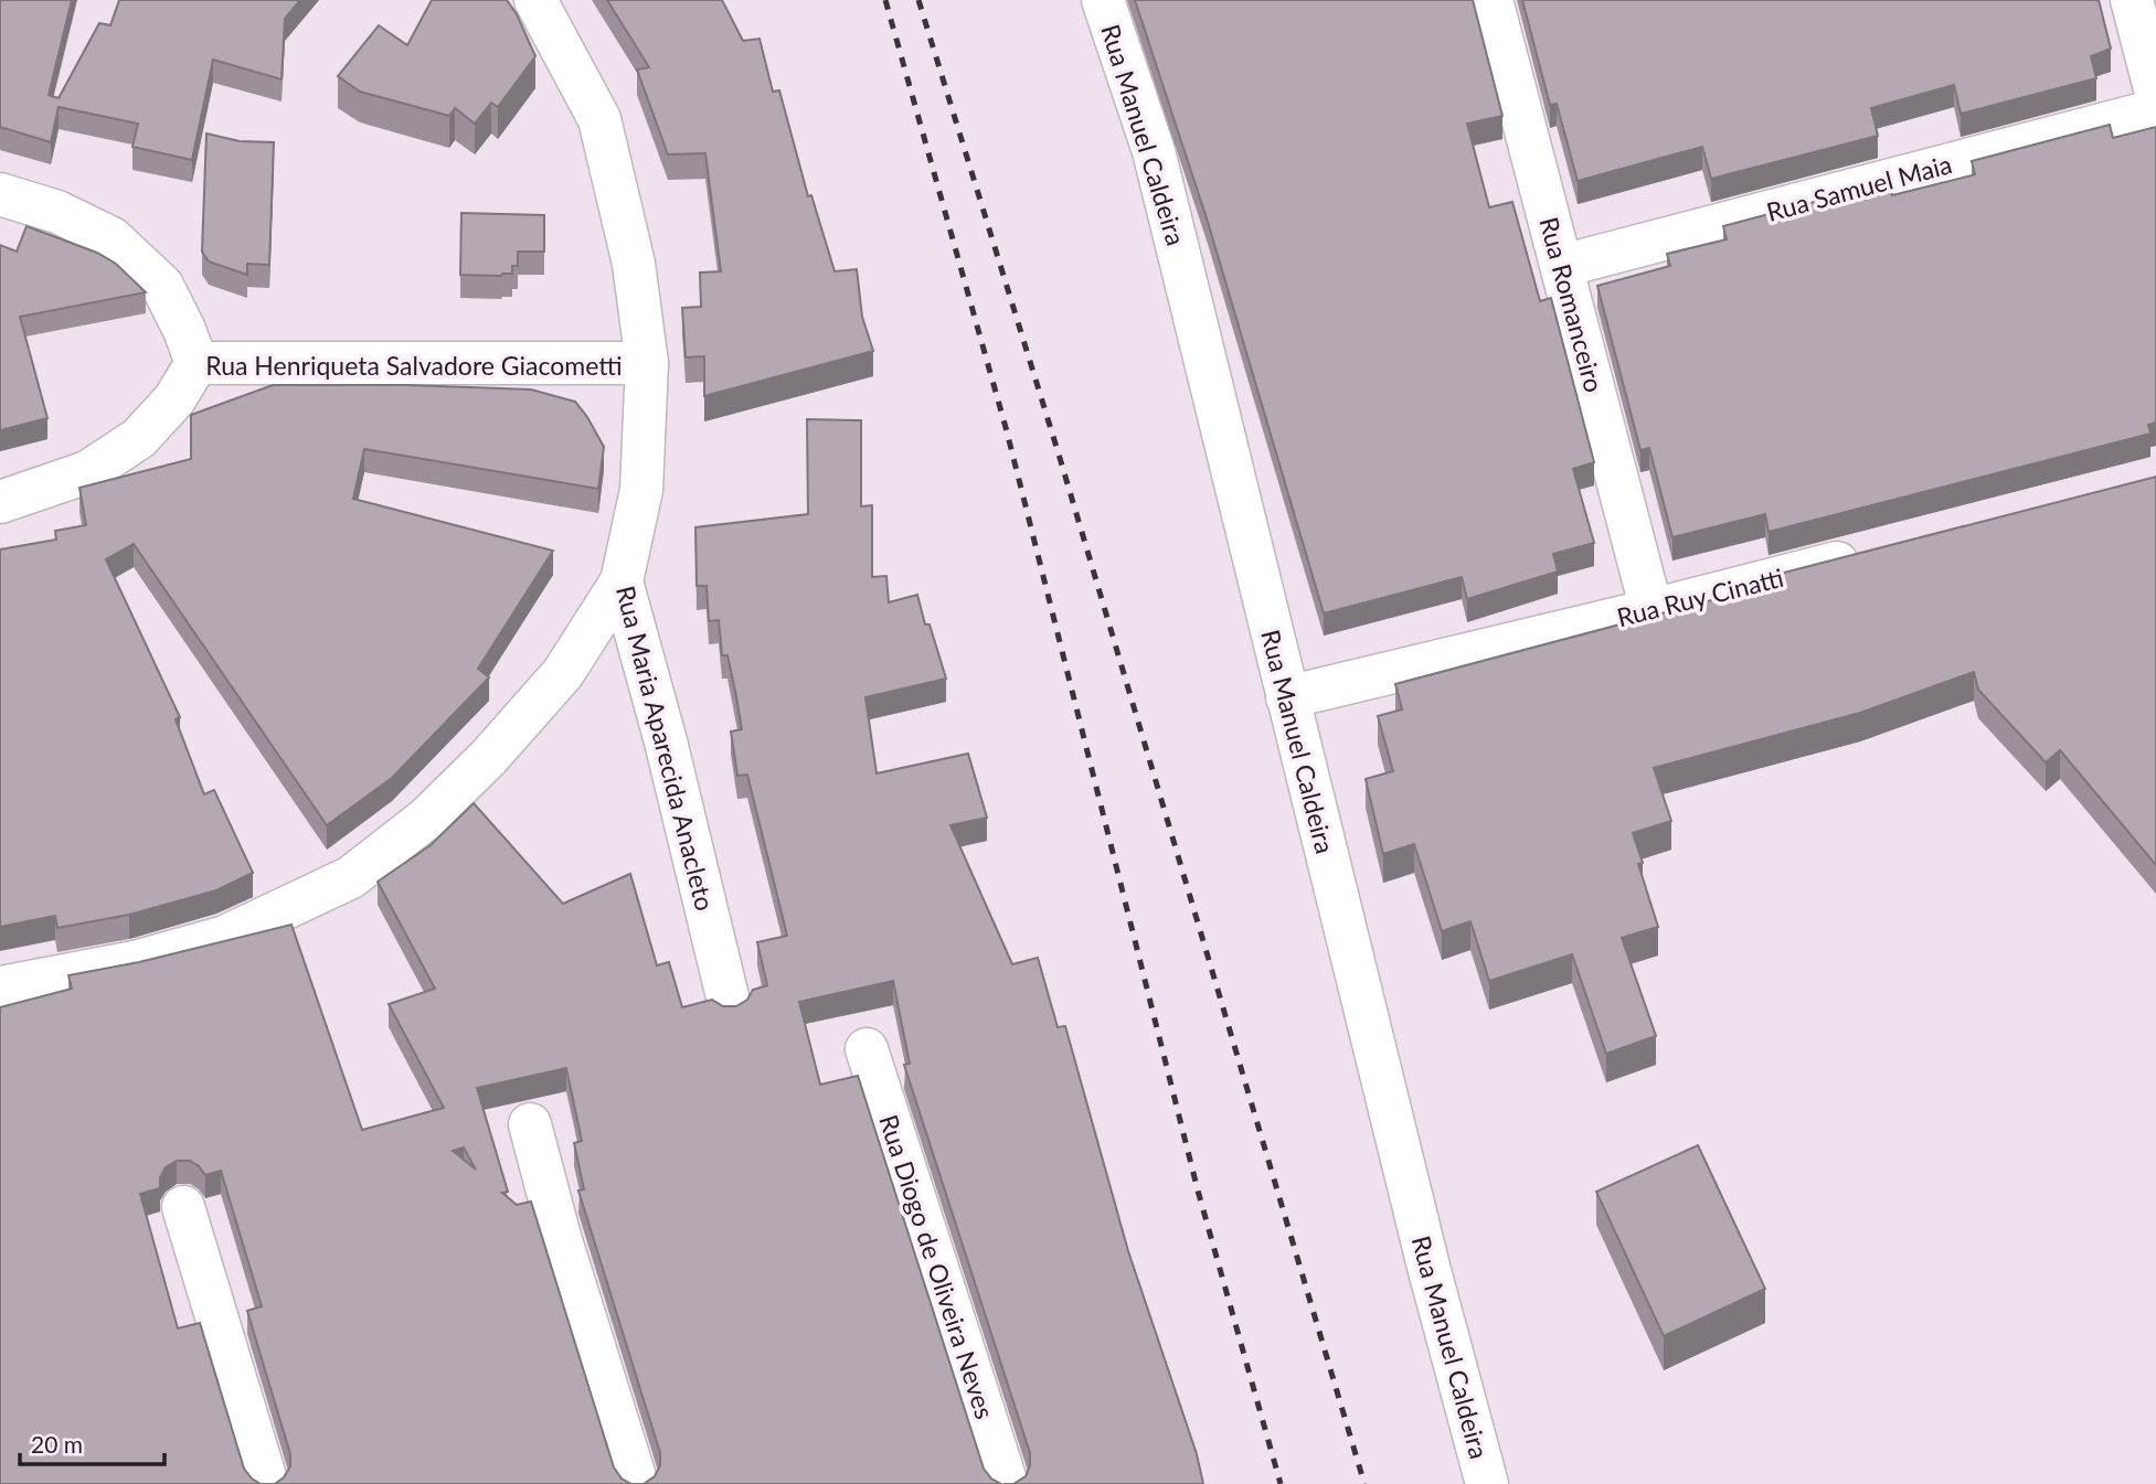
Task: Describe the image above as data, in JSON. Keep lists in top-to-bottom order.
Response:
{
  "streets": {
    "street": [
      "Rua Manuel Caldeira",
      "Rua Samuel Maia",
      "Rua Romanceiro",
      "Rua Henriqueta Salvadore Giacometti",
      "Rua Ruy Cinatti",
      "Rua Maria Aparecida Anacleto",
      "Rua Diogo de Oliveira Neves"
    ]
  },
  "crossings": [
    ["Rua Manuel Caldeira", "Rua Ruy Cinatti"],
    ["Rua Samuel Maia", "Rua Romanceiro"],
    ["Rua Romanceiro", "Rua Ruy Cinatti"],
    ["Rua Henriqueta Salvadore Giacometti", "Rua Maria Aparecida Anacleto"]
  ],
  "scale_bar": "20 m"
}
